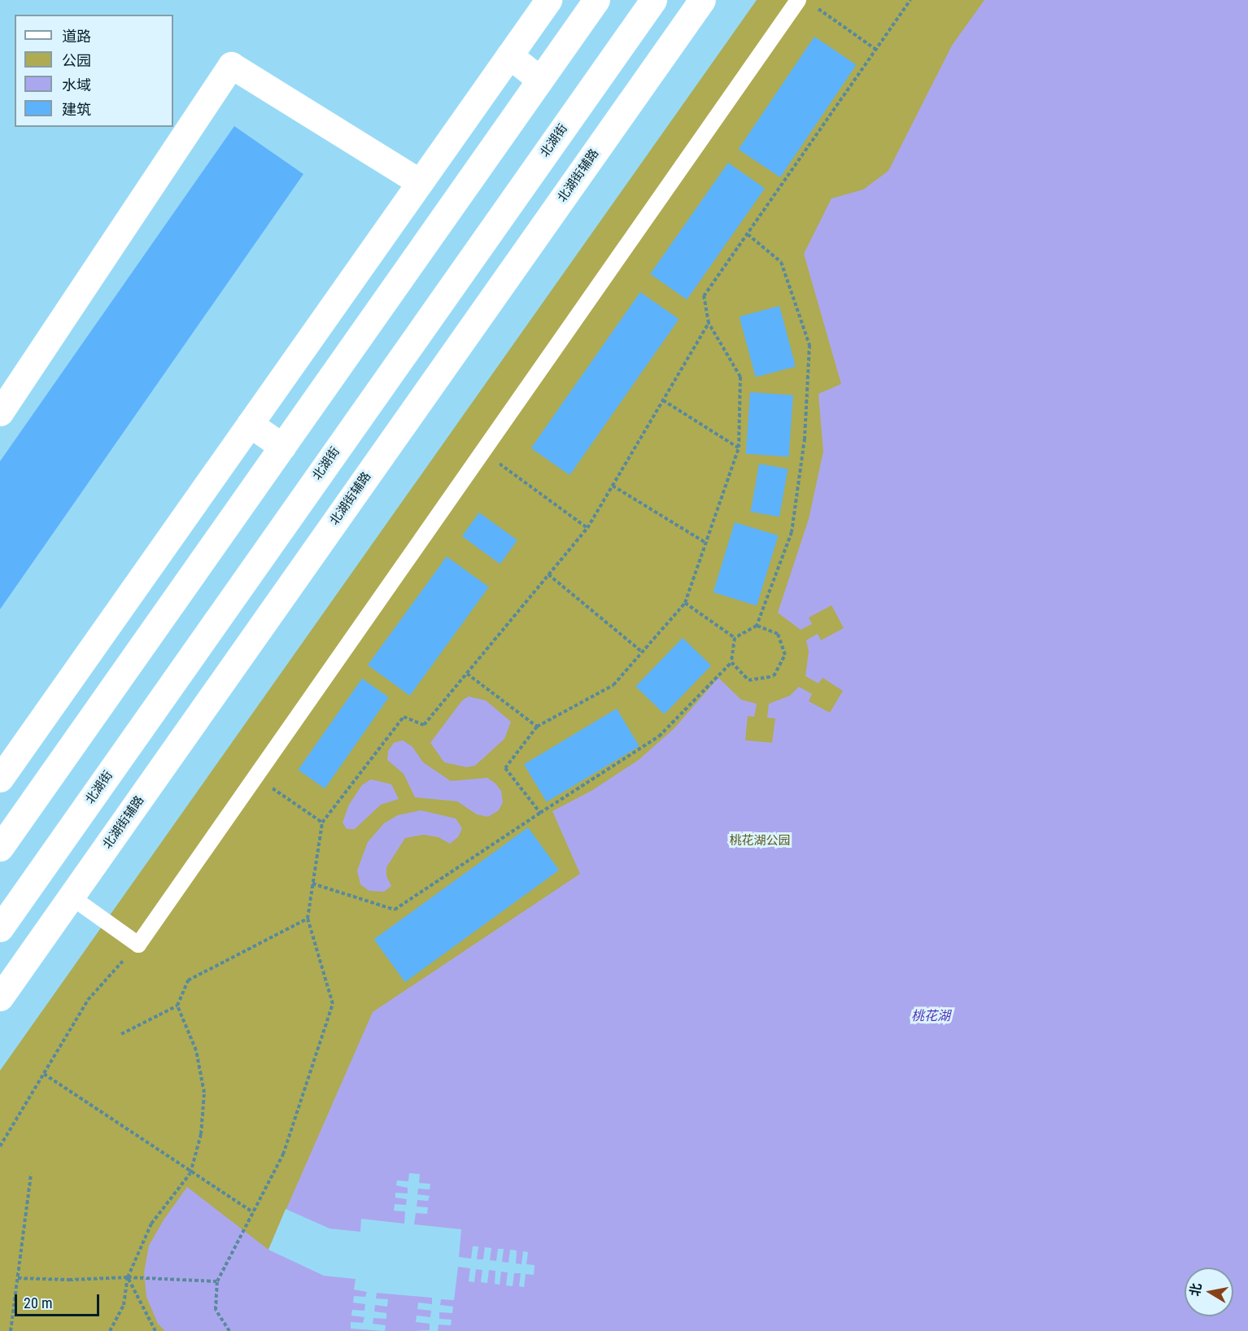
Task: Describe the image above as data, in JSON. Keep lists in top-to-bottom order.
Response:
{
  "streets": {
    "street": ["北湖街", "北湖街辅路"]
  },
  "water": ["桃花湖"],
  "parks": ["桃花湖公园"],
  "legend": [
    "道路",
    "公园",
    "水域",
    "建筑"
  ],
  "scale_bar": "20 m",
  "north": "left"
}
